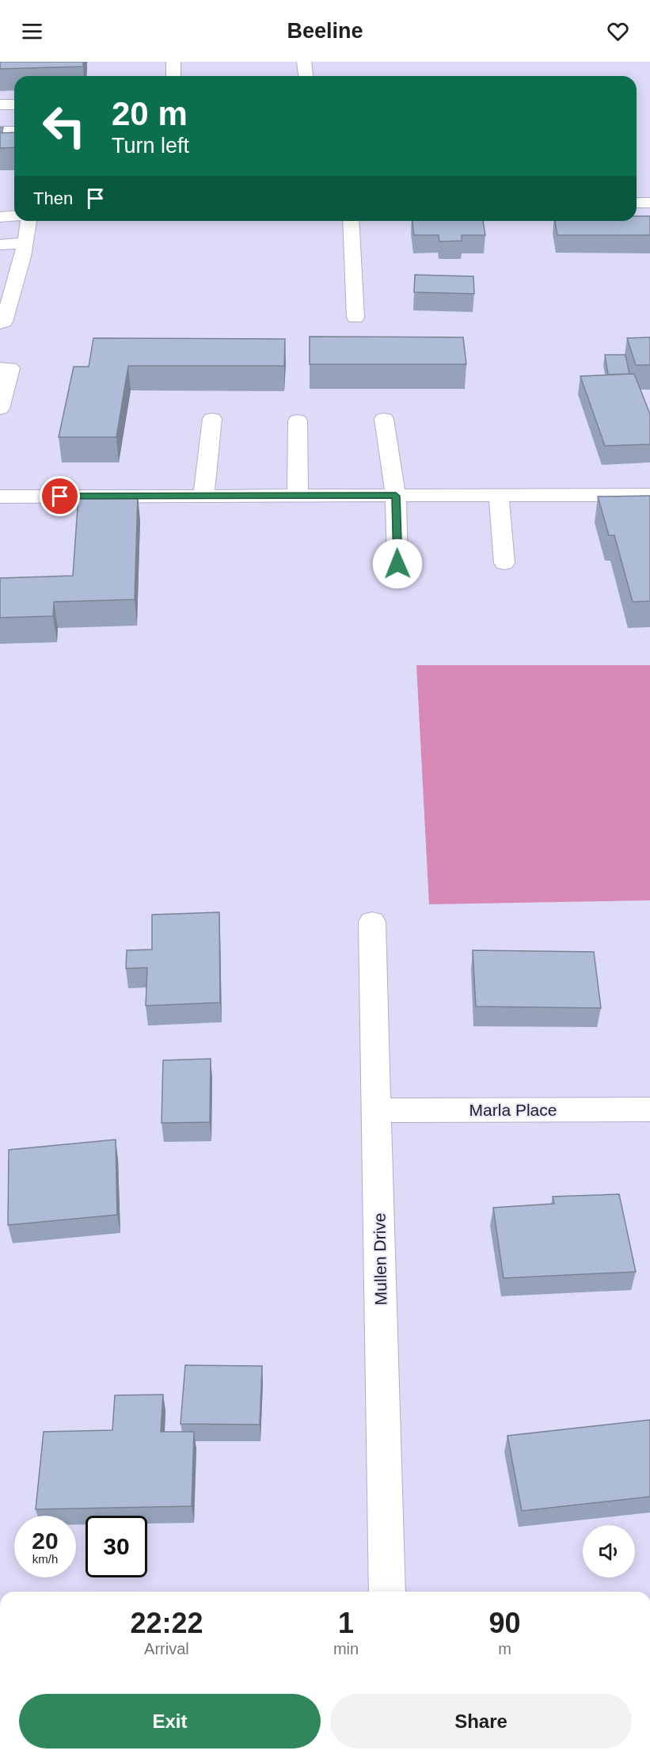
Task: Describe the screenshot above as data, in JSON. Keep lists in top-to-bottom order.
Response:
{
  "streets": {
    "street": ["Marla Place", "Mullen Drive"]
  },
  "crossings": [
    ["Marla Place", "Mullen Drive"]
  ],
  "page": {
    "header": "Beeline",
    "turn": ["20 m", "Turn left"],
    "then": "Then",
    "speed": "20 km/h",
    "limit": "30",
    "eta": [
      "22:22",
      "Arrival",
      "1",
      "min",
      "90",
      "m"
    ],
    "buttons": ["Exit", "Share"]
  }
}
